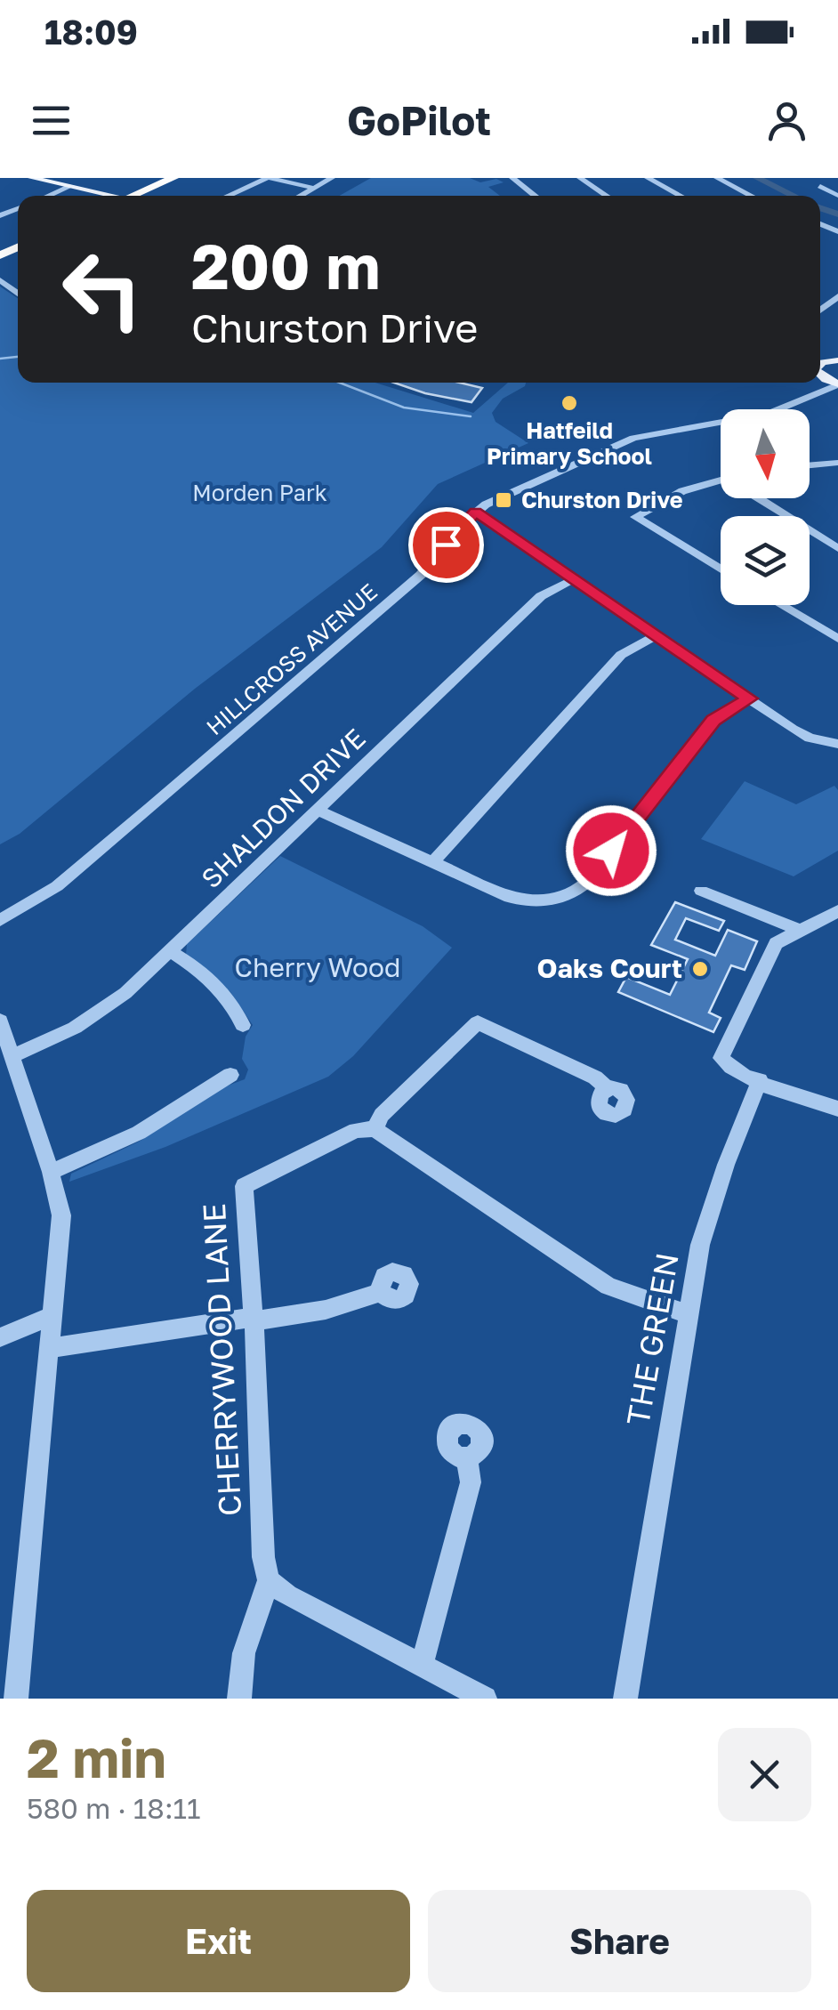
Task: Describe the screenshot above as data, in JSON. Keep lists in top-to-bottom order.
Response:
{
  "streets": {
    "street": [
      "HILLCROSS AVENUE",
      "SHALDON DRIVE",
      "THE GREEN",
      "CHERRYWOOD LANE"
    ]
  },
  "parks": ["Morden Park", "Cherry Wood"],
  "places": {
    "other": ["Hatfeild Primary School", "Oaks Court"],
    "transit": ["Churston Drive"]
  },
  "north": "bottom",
  "page": {
    "status": "18:09",
    "header": "GoPilot",
    "turn": ["200 m", "Churston Drive"],
    "heading": ["2 min", "580 m · 18:11"],
    "buttons": ["Exit", "Share"]
  }
}
